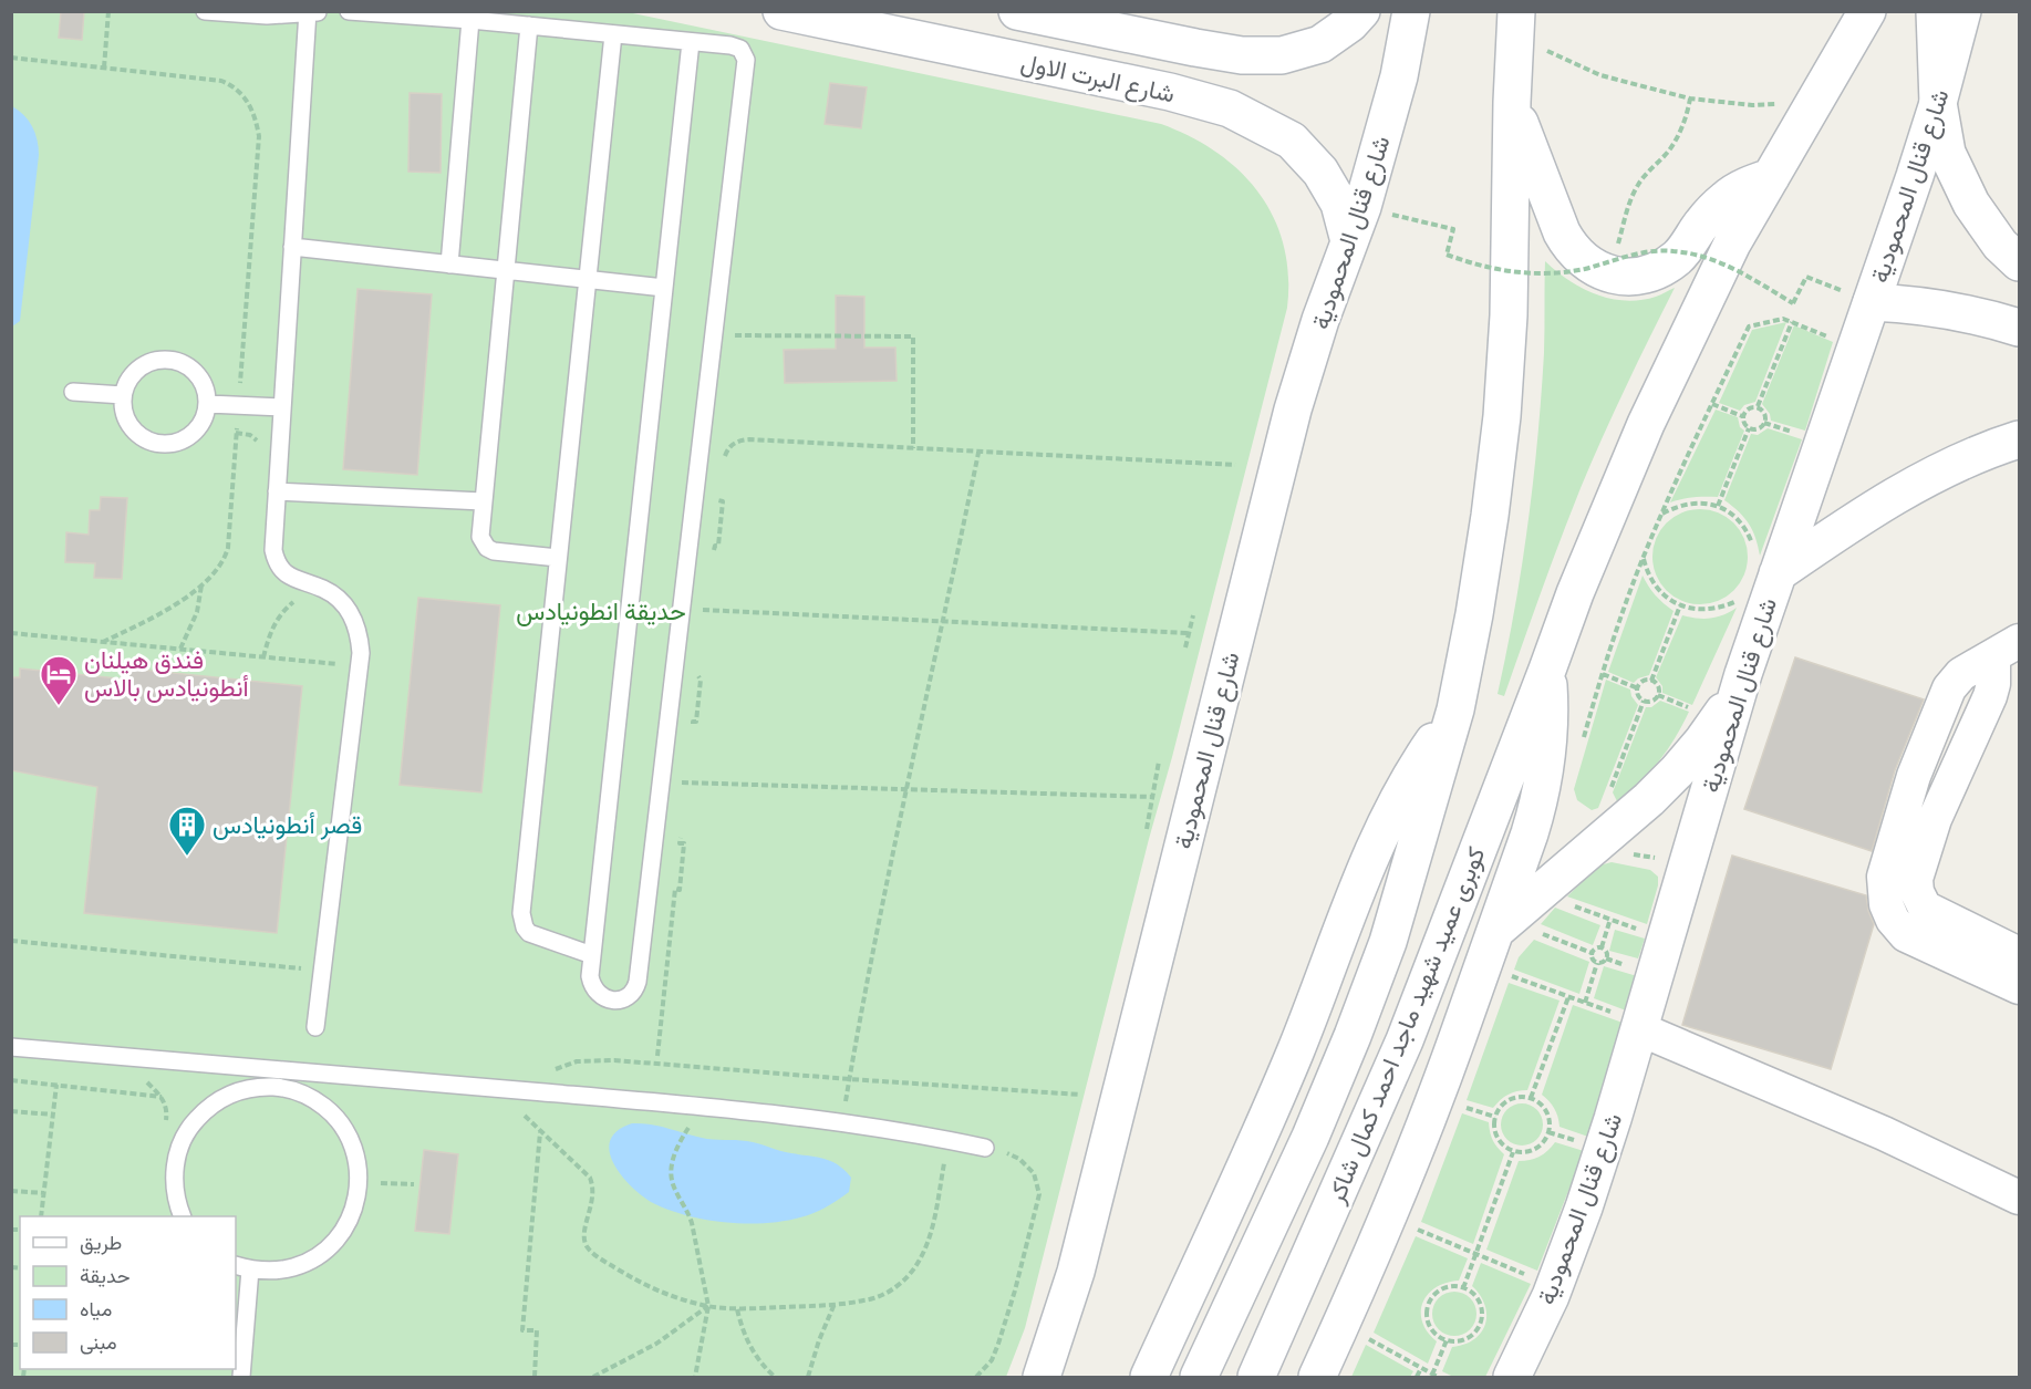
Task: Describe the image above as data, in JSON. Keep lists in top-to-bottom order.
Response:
{
  "streets": {
    "main road": ["شارع البرت الاول", "شارع قنال المحمودية", "كوبرى عميد شهيد ماجد احمد كمال شاكر"]
  },
  "crossings": [
    ["شارع البرت الاول", "شارع قنال المحمودية"]
  ],
  "parks": ["حديقة انطونيادس"],
  "places": {
    "hotel": ["فندق هيلنان أنطونيادس بالاس"],
    "building": ["قصر أنطونيادس"]
  },
  "legend": [
    "طريق",
    "حديقة",
    "مياه",
    "مبنى"
  ]
}
